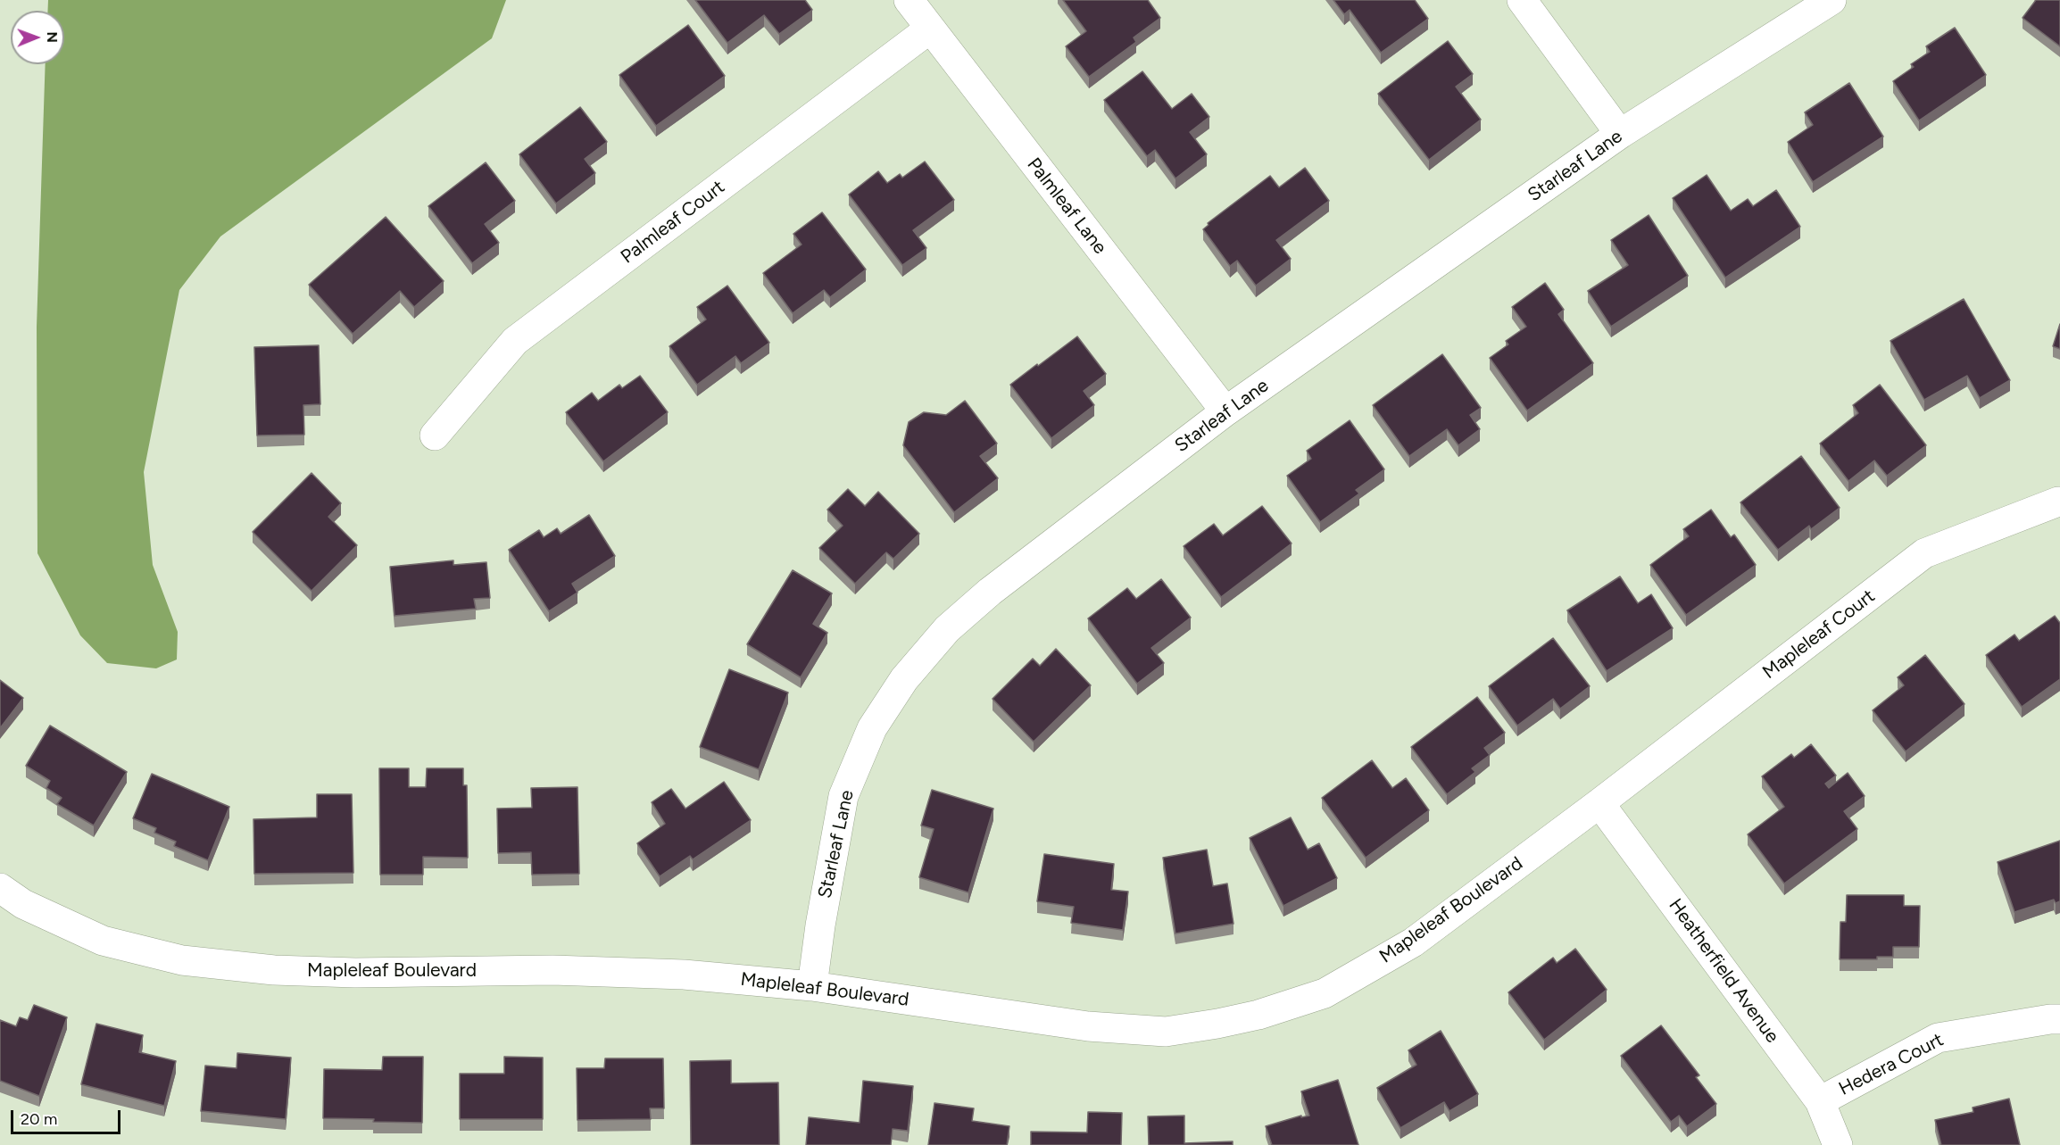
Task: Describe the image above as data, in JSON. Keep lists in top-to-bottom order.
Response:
{
  "streets": {
    "street": [
      "Starleaf Lane",
      "Palmleaf Lane",
      "Palmleaf Court",
      "Mapleleaf Court",
      "Mapleleaf Boulevard",
      "Heatherfield Avenue",
      "Hedera Court"
    ]
  },
  "crossings": [
    ["Starleaf Lane", "Palmleaf Lane"],
    ["Starleaf Lane", "Mapleleaf Boulevard"],
    ["Palmleaf Lane", "Palmleaf Court"],
    ["Mapleleaf Court", "Mapleleaf Boulevard"],
    ["Mapleleaf Court", "Heatherfield Avenue"],
    ["Mapleleaf Boulevard", "Heatherfield Avenue"],
    ["Heatherfield Avenue", "Hedera Court"]
  ],
  "scale_bar": "20 m",
  "north": "right"
}
